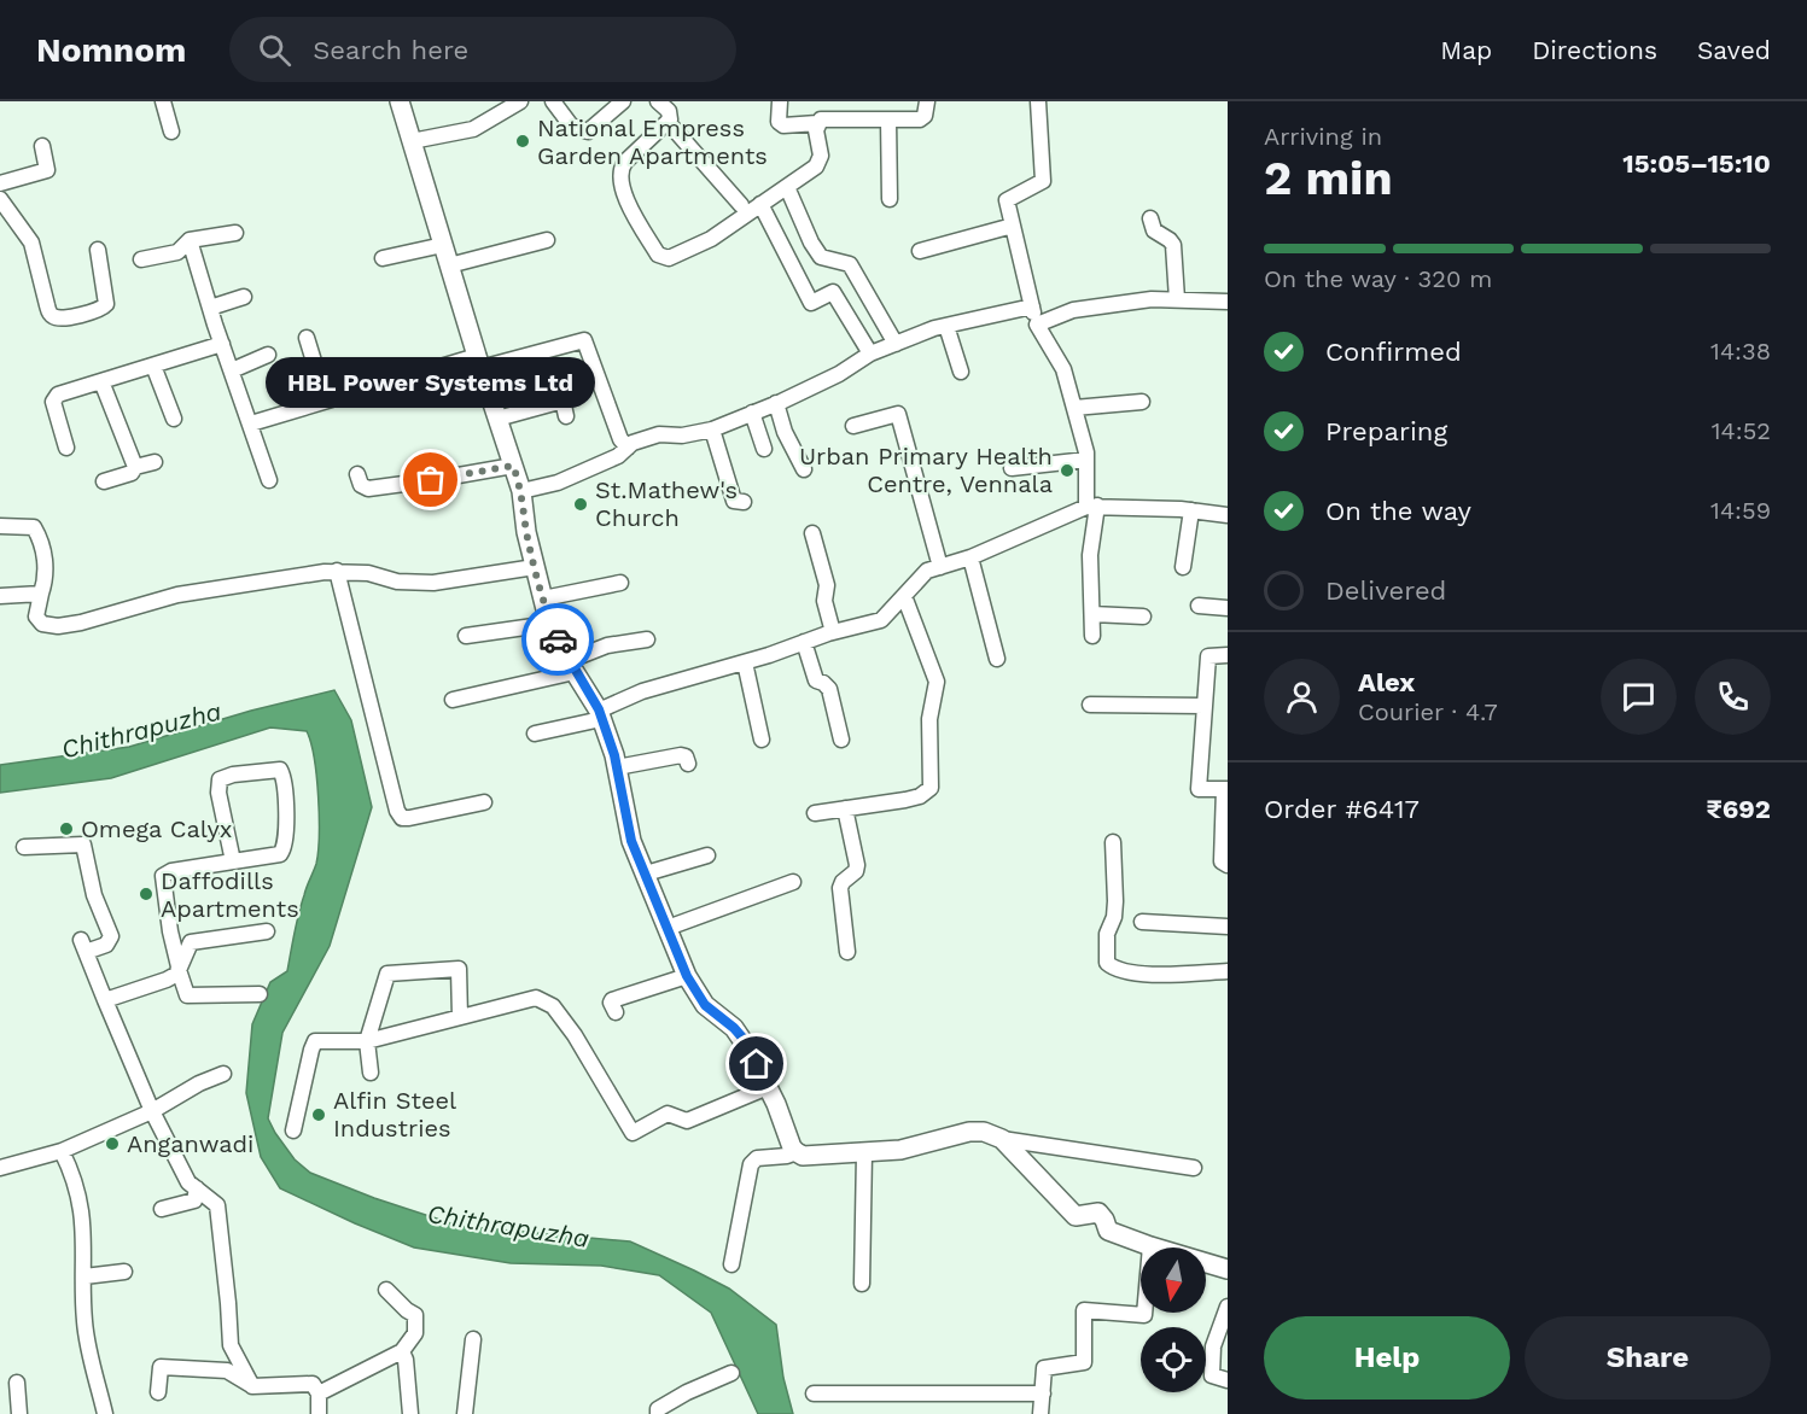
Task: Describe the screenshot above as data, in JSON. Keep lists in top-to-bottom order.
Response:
{
  "water": ["Chithrapuzha"],
  "places": [
    "National Empress Garden Apartments",
    "Urban Primary Health Centre, Vennala",
    "HBL Power Systems Ltd",
    "St.Mathew's Church",
    "Omega Calyx",
    "Daffodills Apartments",
    "Alfin Steel Industries",
    "Anganwadi"
  ],
  "north": "bottom",
  "page": {
    "header": "Nomnom",
    "search": "Search here",
    "nav": ["Map", "Directions", "Saved"],
    "heading": ["2 min", "Arriving in", "15:05–15:10"],
    "panel": [
      "Alex",
      "Courier · 4.7",
      "Order #6417",
      "₹692"
    ],
    "bar": "On the way · 320 m",
    "list": [
      ["Confirmed", "14:38"],
      ["Preparing", "14:52"],
      ["On the way", "14:59"],
      "Delivered"
    ],
    "bubble": "HBL Power Systems Ltd",
    "buttons": ["Help", "Share"]
  }
}
